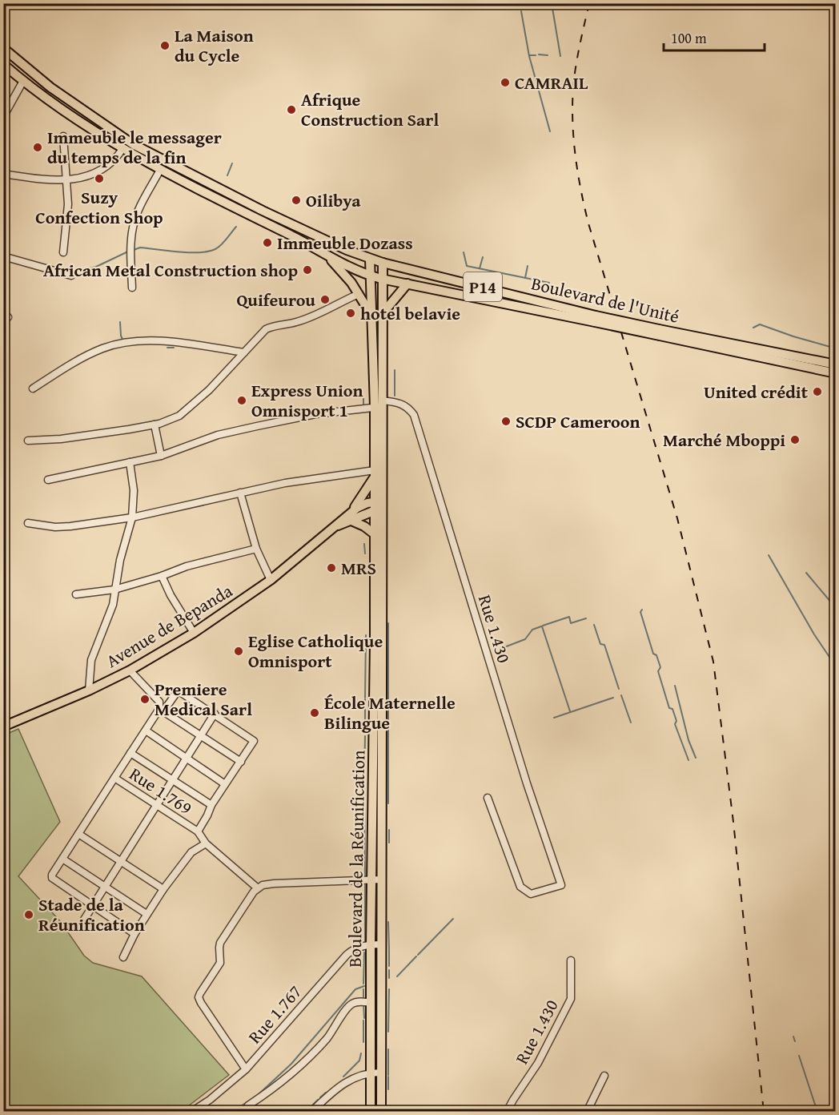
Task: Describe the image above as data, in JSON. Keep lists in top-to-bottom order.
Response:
{
  "streets": {
    "main road": [
      "P14",
      "Boulevard de l'Unité",
      "Avenue de Bepanda",
      "Boulevard de la Réunification"
    ],
    "street": ["Rue 1.430", "Rue 1.769", "Rue 1.767"]
  },
  "crossings": [
    ["P14", "Boulevard de l'Unité"],
    ["P14", "Boulevard de la Réunification"],
    ["Boulevard de l'Unité", "Boulevard de la Réunification"],
    ["Avenue de Bepanda", "Boulevard de la Réunification"],
    ["Rue 1.430", "Boulevard de la Réunification"],
    ["Boulevard de la Réunification", "Rue 1.767"]
  ],
  "places": [
    "La Maison du Cycle",
    "CAMRAIL",
    "Afrique Construction Sarl",
    "Immeuble le messager du temps de la fin",
    "Suzy Confection Shop",
    "Oilibya",
    "Immeuble Dozass",
    "African Metal Construction shop",
    "Quifeurou",
    "hotel belavie",
    "United crédit",
    "Express Union Omnisport 1",
    "SCDP Cameroon",
    "Marché Mboppi",
    "MRS",
    "Eglise Catholique Omnisport",
    "Premiere Medical Sarl",
    "École Maternelle Bilingue",
    "Stade de la Réunification"
  ],
  "scale_bar": "100 m"
}
